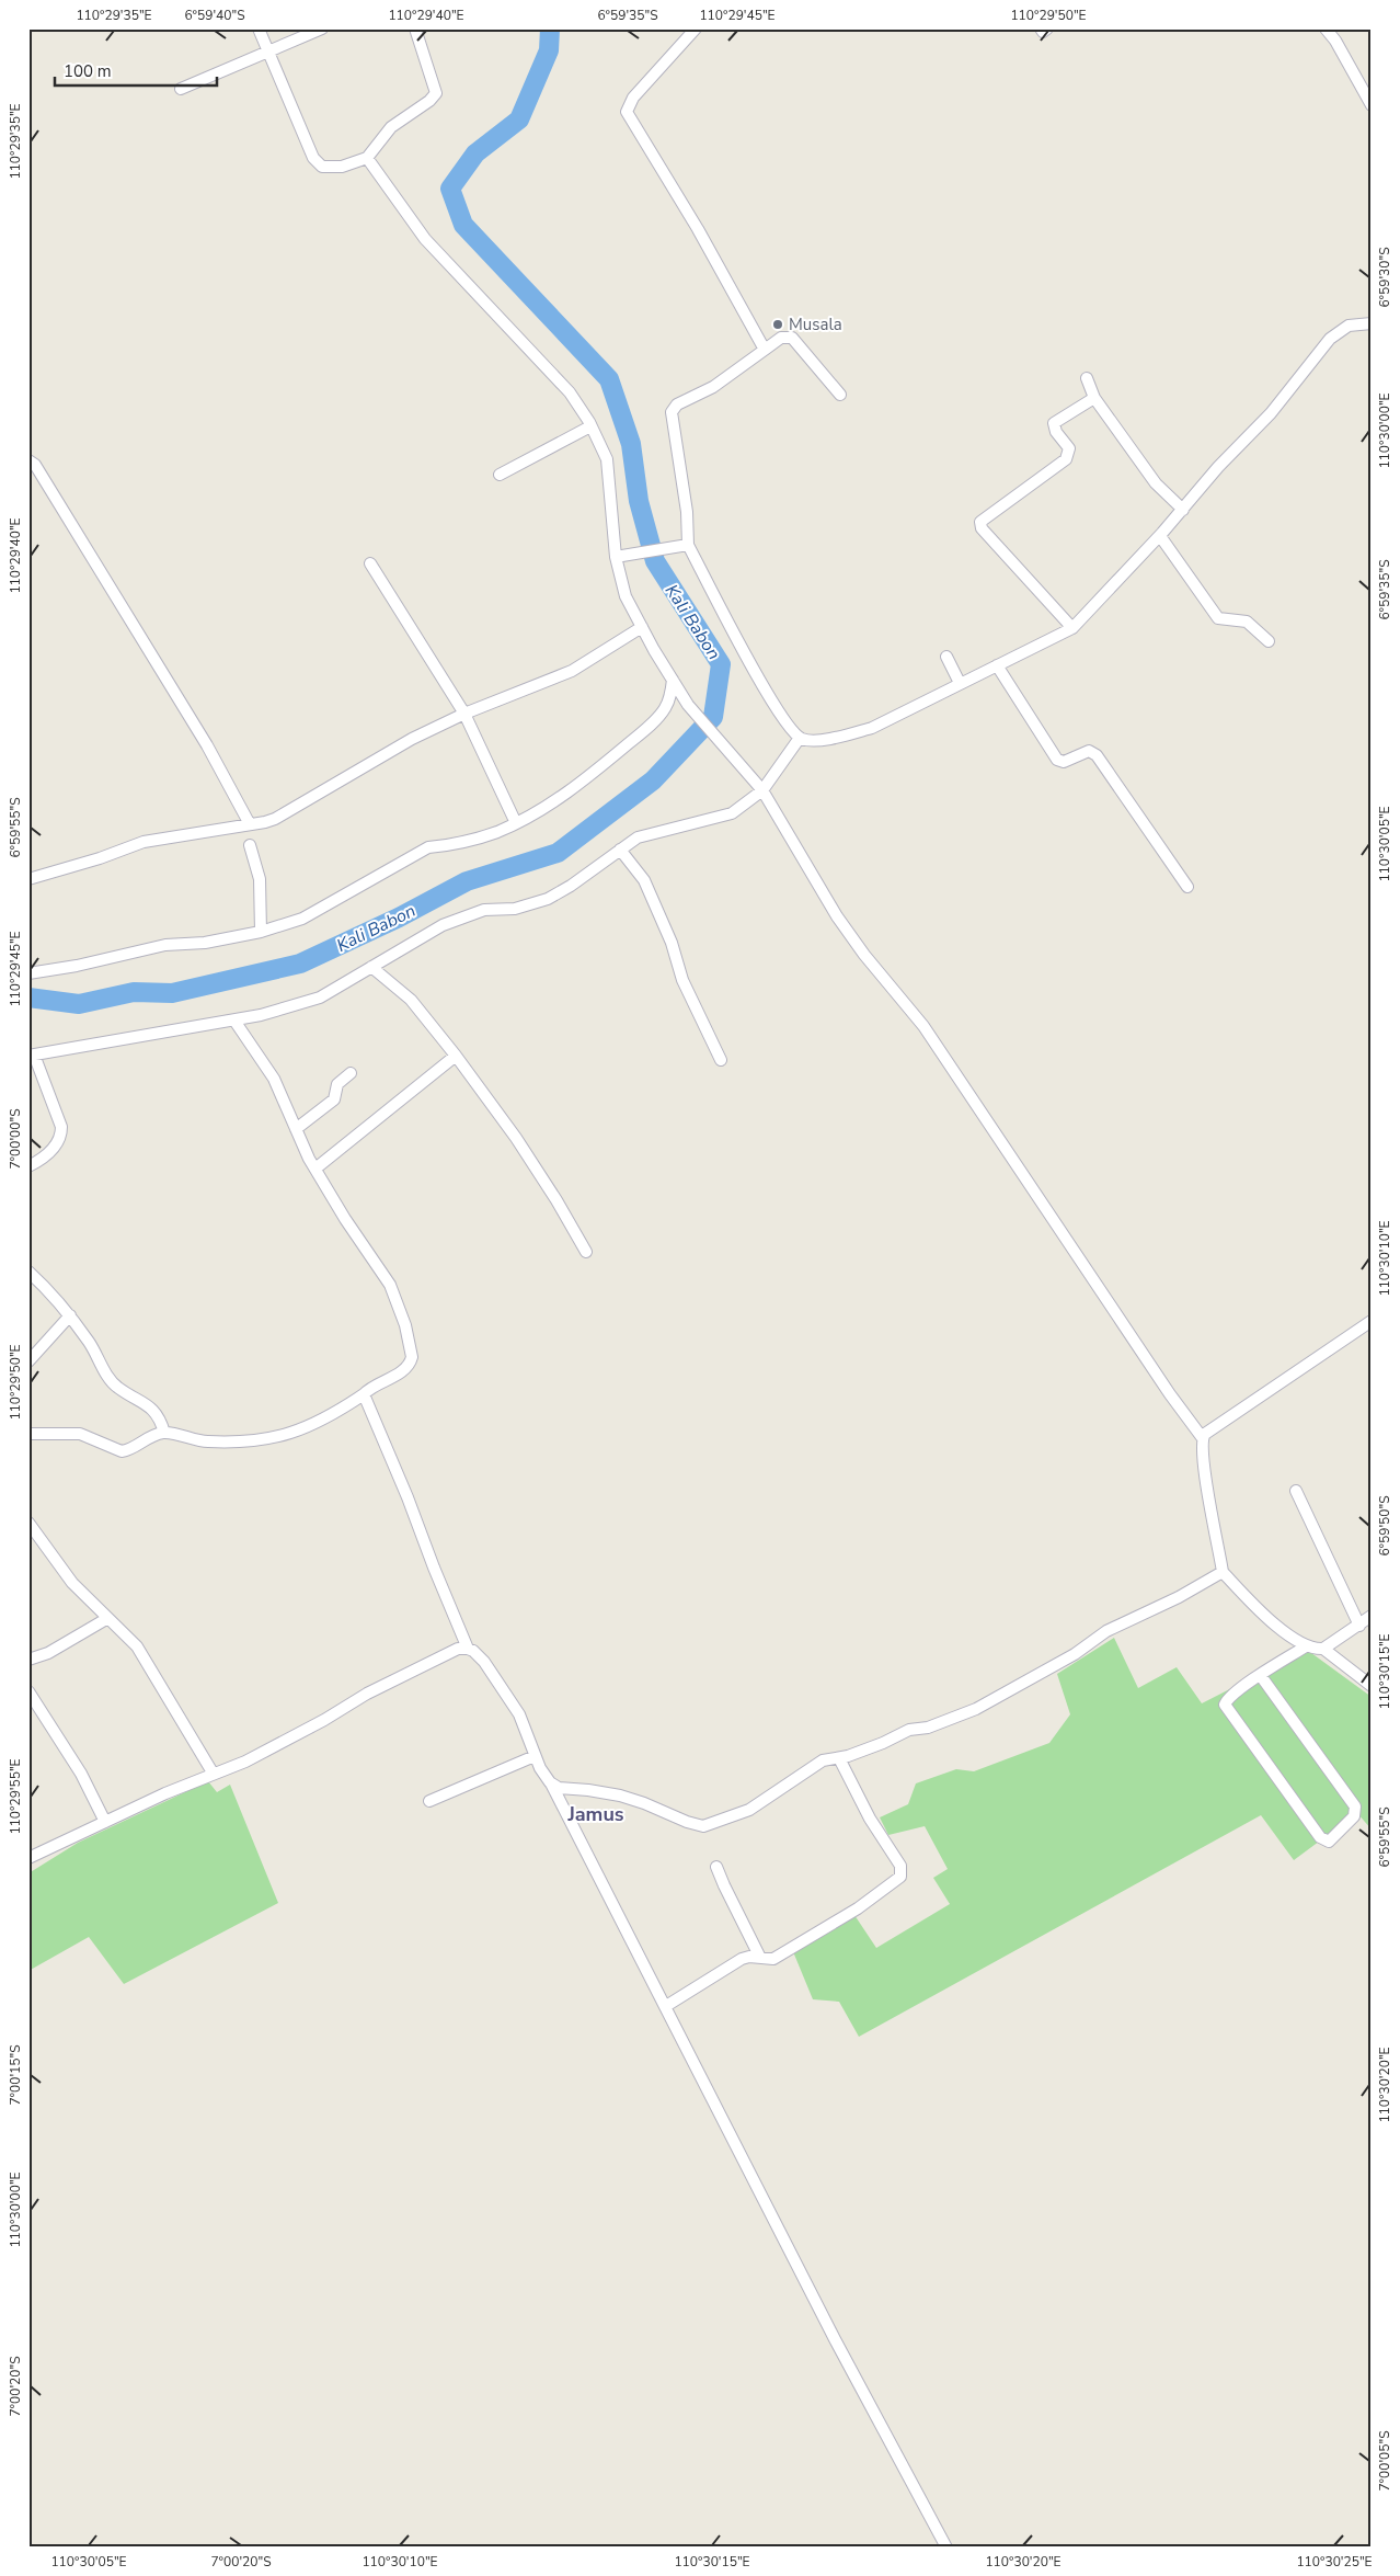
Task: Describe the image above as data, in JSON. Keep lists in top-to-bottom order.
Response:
{
  "districts": ["Jamus"],
  "water": ["Kali Babon"],
  "places": ["Musala"],
  "scale_bar": "100 m",
  "coordinates": [
    "110°29'35\"E",
    "6°59'40\"S",
    "110°29'40\"E",
    "6°59'35\"S",
    "110°29'45\"E",
    "110°29'50\"E",
    "6°59'30\"S",
    "110°30'00\"E",
    "6°59'55\"S",
    "110°30'05\"E",
    "7°00'00\"S",
    "110°30'10\"E",
    "6°59'50\"S",
    "110°30'15\"E",
    "110°29'55\"E",
    "7°00'15\"S",
    "110°30'20\"E",
    "7°00'20\"S",
    "7°00'05\"S",
    "110°30'25\"E"
  ]
}
